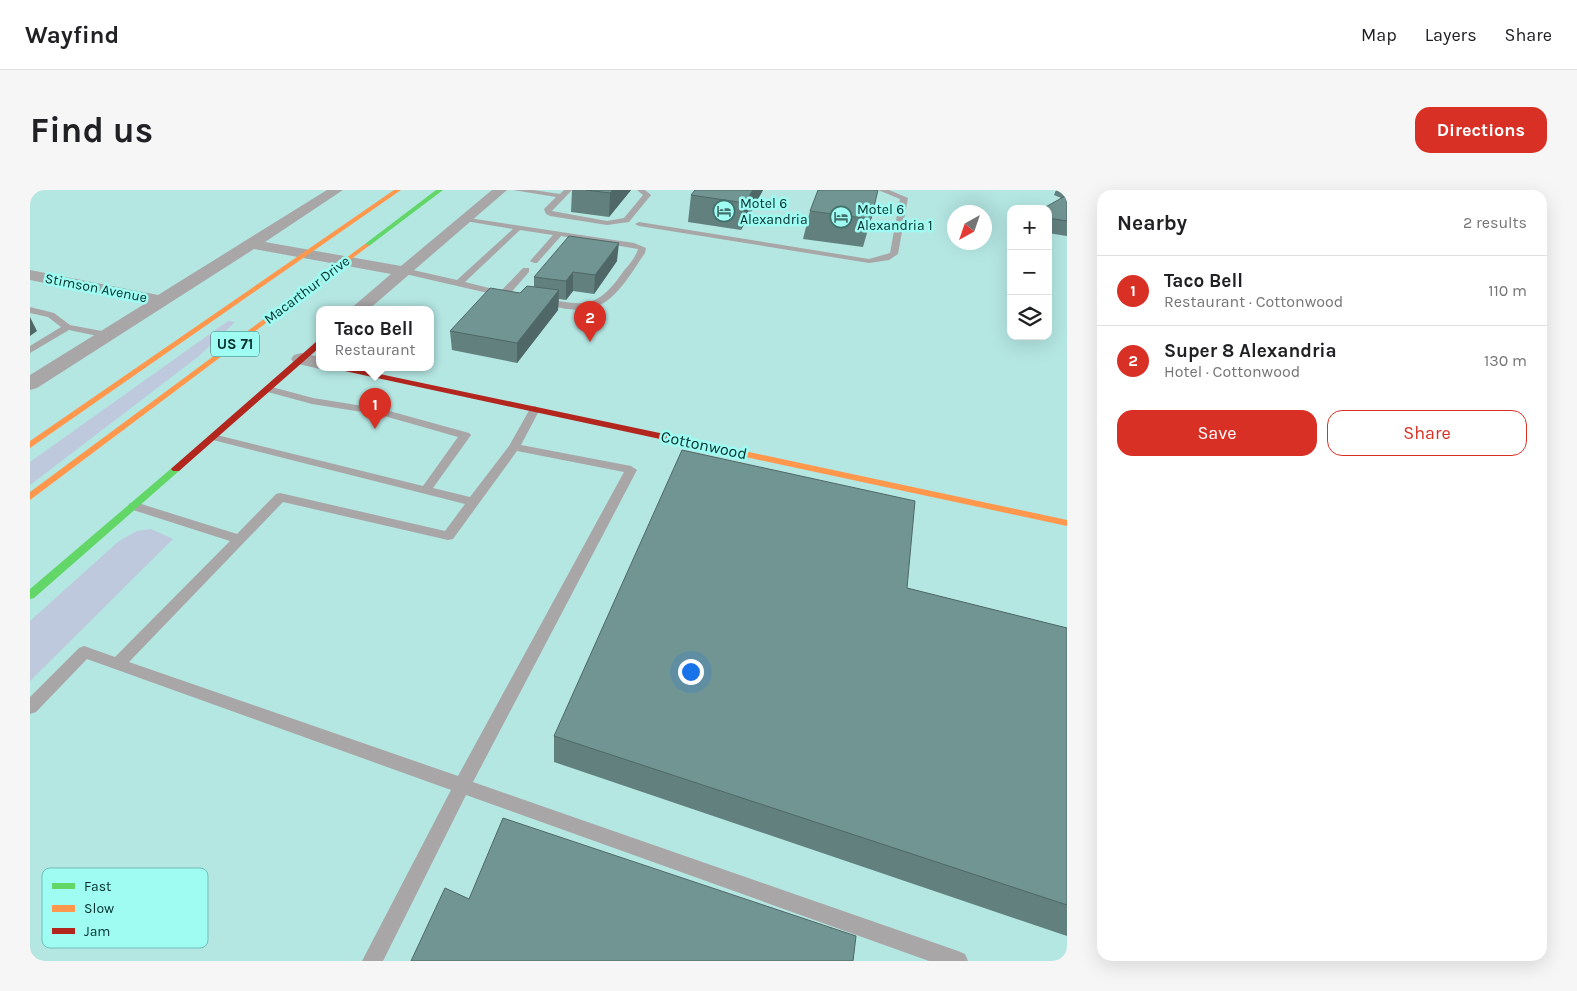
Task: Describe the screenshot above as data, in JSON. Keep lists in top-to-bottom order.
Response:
{
  "streets": {
    "main road": ["Macarthur Drive", "US 71", "Cottonwood"],
    "street": ["Stimson Avenue"]
  },
  "places": {
    "hotel": ["Motel 6 Alexandria", "Motel 6 Alexandria 1"]
  },
  "legend": ["Fast", "Slow", "Jam"],
  "north": "bottom left",
  "page": {
    "header": "Wayfind",
    "nav": ["Map", "Layers", "Share"],
    "buttons": [
      "Directions",
      ["Save", "Share"]
    ],
    "title": "Find us",
    "heading": ["Nearby", "2 results"],
    "map_buttons": ["+", "−"],
    "list": [
      {
        "mark": "1",
        "name": "Taco Bell",
        "note": "Restaurant · Cottonwood",
        "value": "110 m"
      },
      {
        "mark": "2",
        "name": "Super 8 Alexandria",
        "note": "Hotel · Cottonwood",
        "value": "130 m"
      }
    ],
    "pins": ["2", "1"],
    "popup": ["Taco Bell", "Restaurant"]
  }
}
